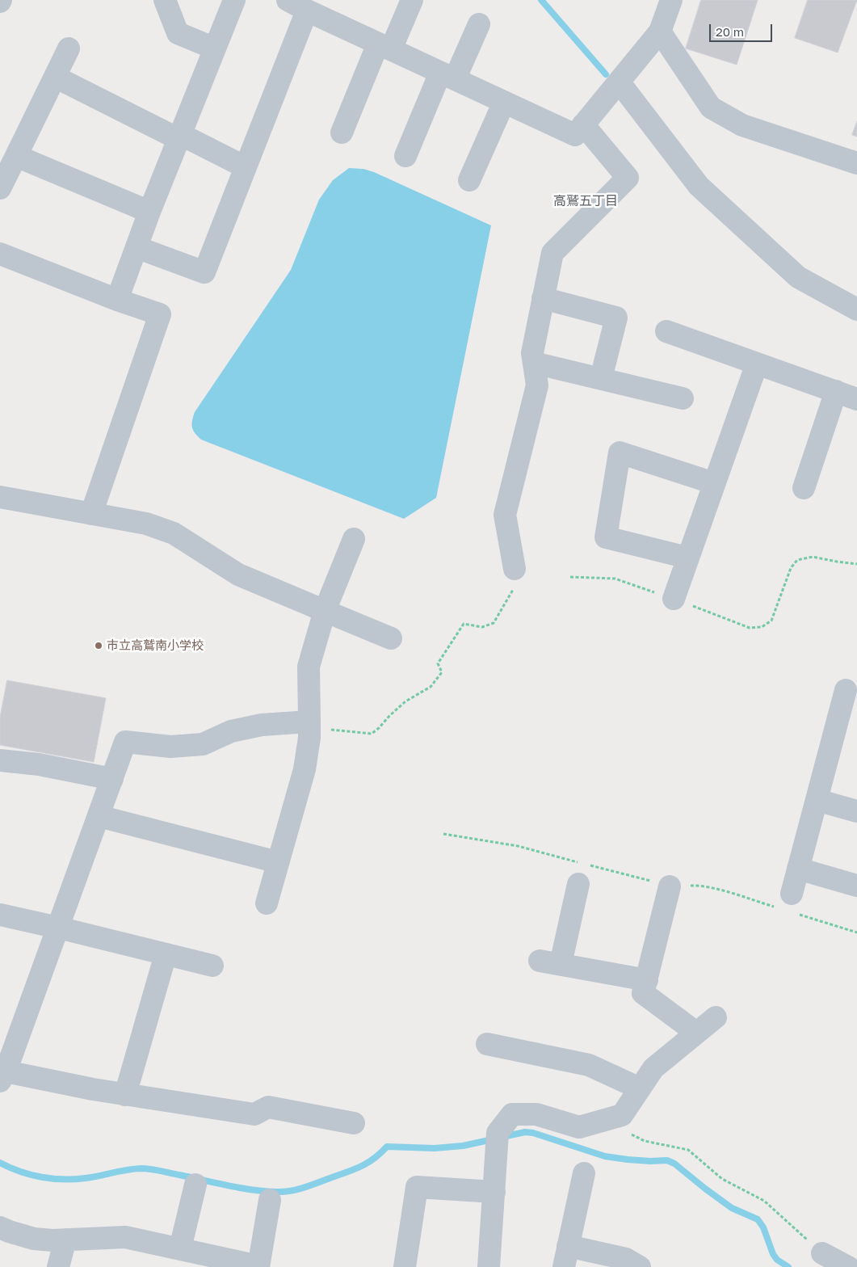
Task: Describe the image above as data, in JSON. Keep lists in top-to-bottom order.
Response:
{
  "districts": ["高鷲五丁目"],
  "places": ["市立高鷲南小学校"],
  "scale_bar": "20 m"
}
